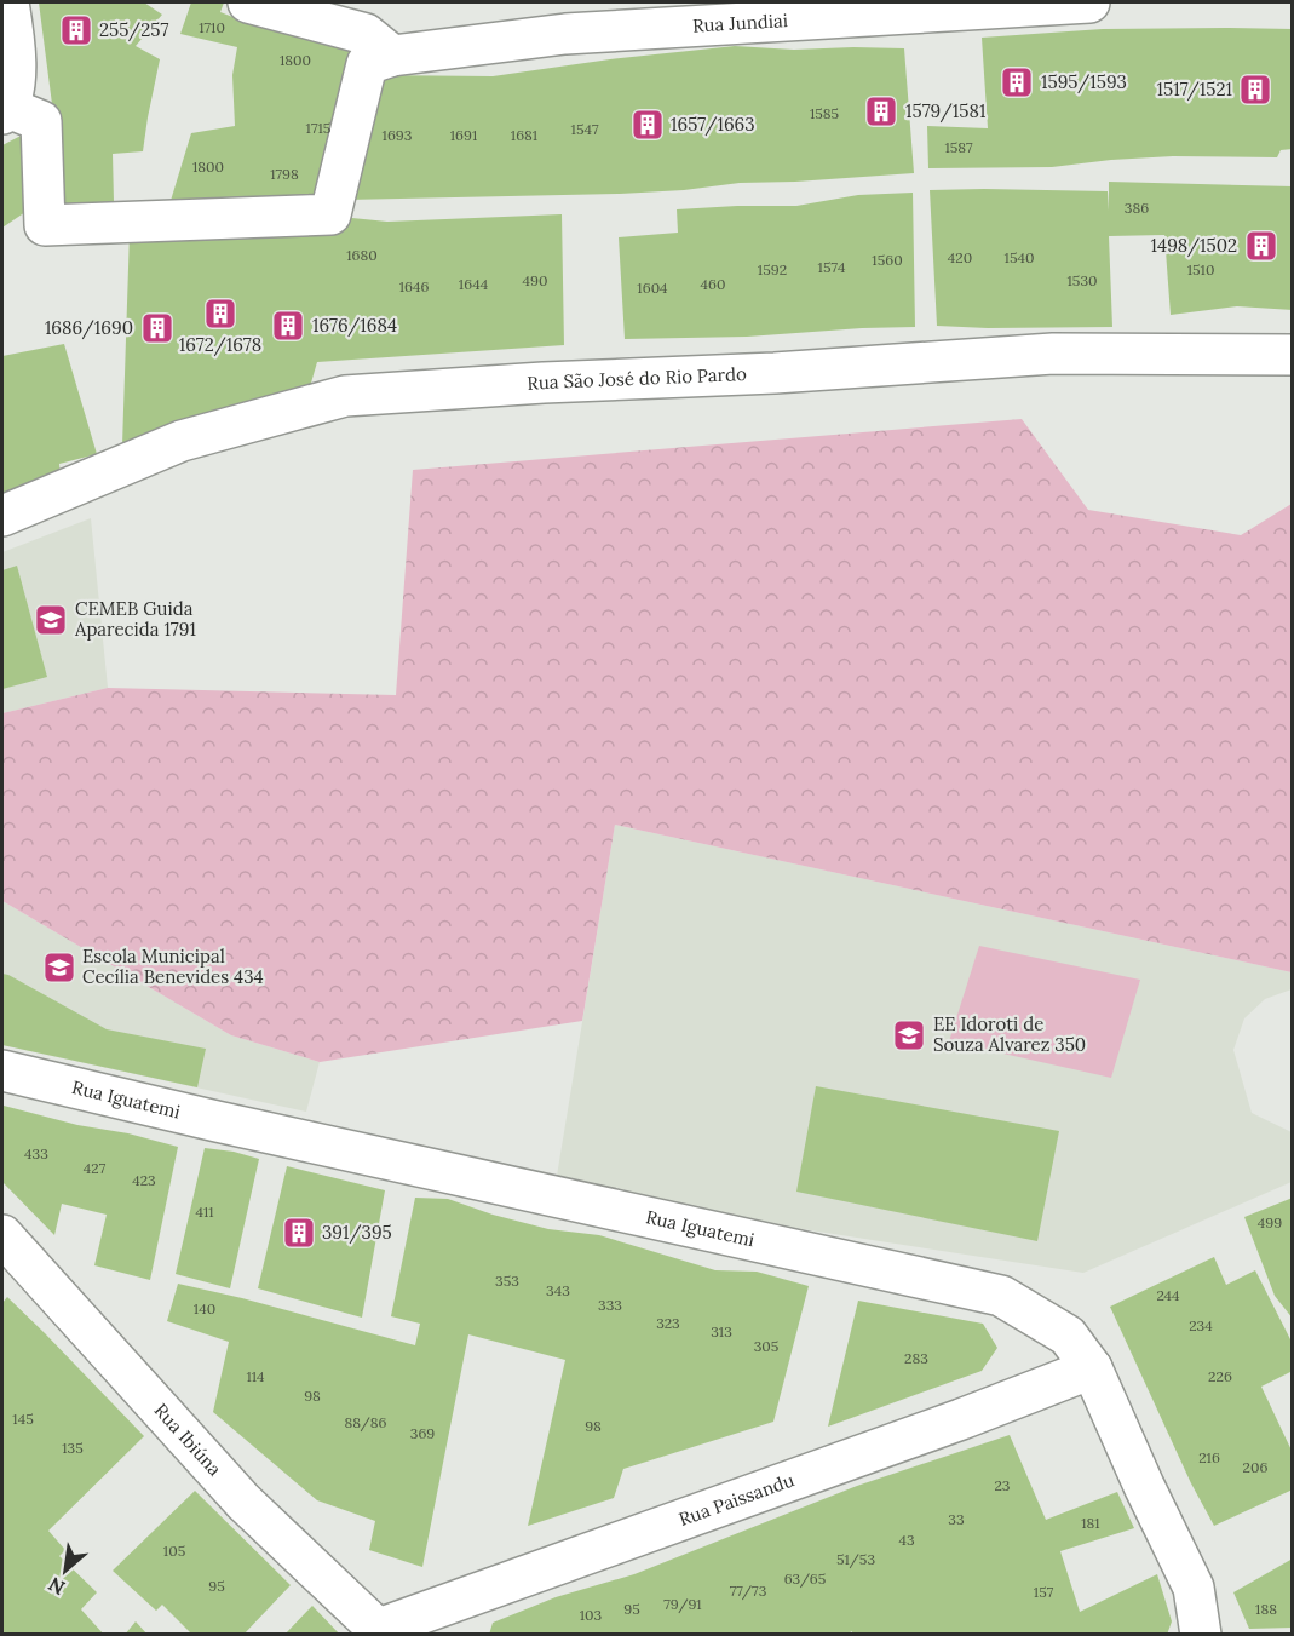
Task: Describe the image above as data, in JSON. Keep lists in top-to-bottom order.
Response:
{
  "streets": {
    "street": [
      "Rua Jundiai",
      "Rua São José do Rio Pardo",
      "Rua Iguatemi",
      "Rua Ibiúna",
      "Rua Paissandu"
    ]
  },
  "crossings": [
    ["Rua Iguatemi", "Rua Paissandu"],
    ["Rua Ibiúna", "Rua Paissandu"]
  ],
  "places": {
    "building": [
      "255/257",
      "1595/1593",
      "1517/1521",
      "1579/1581",
      "1657/1663",
      "1498/1502",
      "1672/1678",
      "1676/1684",
      "1686/1690",
      "391/395"
    ],
    "school or university": ["CEMEB Guida Aparecida 1791", "Escola Municipal Cecília Benevides 434", "EE Idoroti de Souza Alvarez 350"]
  },
  "house_numbers": [
    "1710",
    "1800",
    "1585",
    "1715",
    "1547",
    "1693",
    "1691",
    "1681",
    "1587",
    "1800",
    "1798",
    "386",
    "1680",
    "420",
    "1540",
    "1560",
    "1574",
    "1592",
    "1510",
    "490",
    "1530",
    "1644",
    "460",
    "1646",
    "1604",
    "433",
    "427",
    "423",
    "411",
    "499",
    "353",
    "343",
    "244",
    "333",
    "140",
    "323",
    "234",
    "313",
    "305",
    "283",
    "114",
    "226",
    "98",
    "145",
    "88/86",
    "98",
    "369",
    "135",
    "216",
    "206",
    "23",
    "33",
    "181",
    "43",
    "105",
    "51/53",
    "63/65",
    "95",
    "77/73",
    "157",
    "79/91",
    "95",
    "188",
    "103"
  ],
  "north": "bottom left"
}
